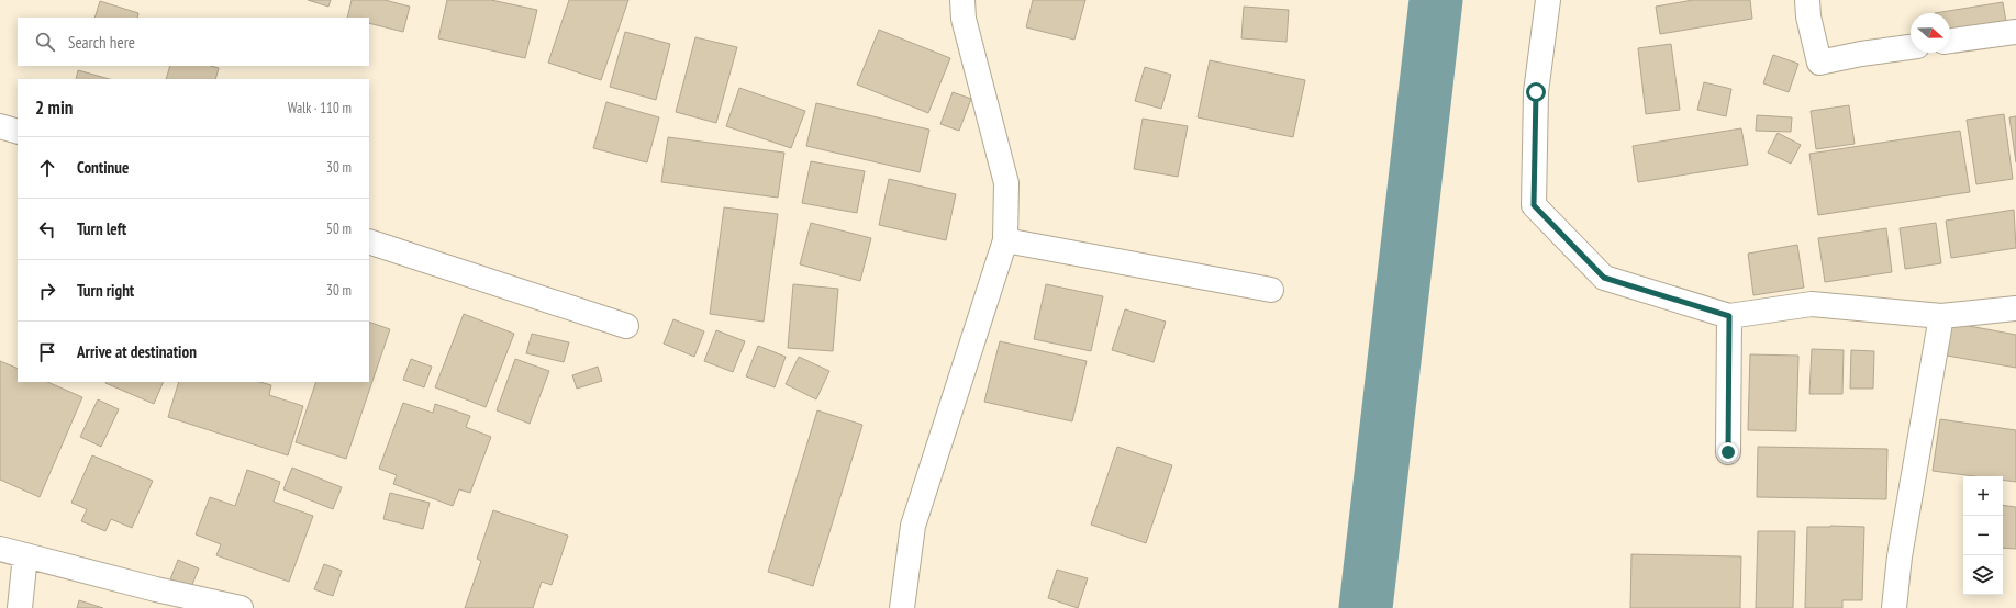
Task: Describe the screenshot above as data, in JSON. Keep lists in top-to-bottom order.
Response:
{
  "north": "right",
  "page": {
    "search": "Search here",
    "heading": ["2 min", "Walk · 110 m"],
    "list": [
      ["Continue", "30 m"],
      ["Turn left", "50 m"],
      ["Turn right", "30 m"],
      "Arrive at destination"
    ],
    "map_buttons": ["+", "−"]
  }
}
